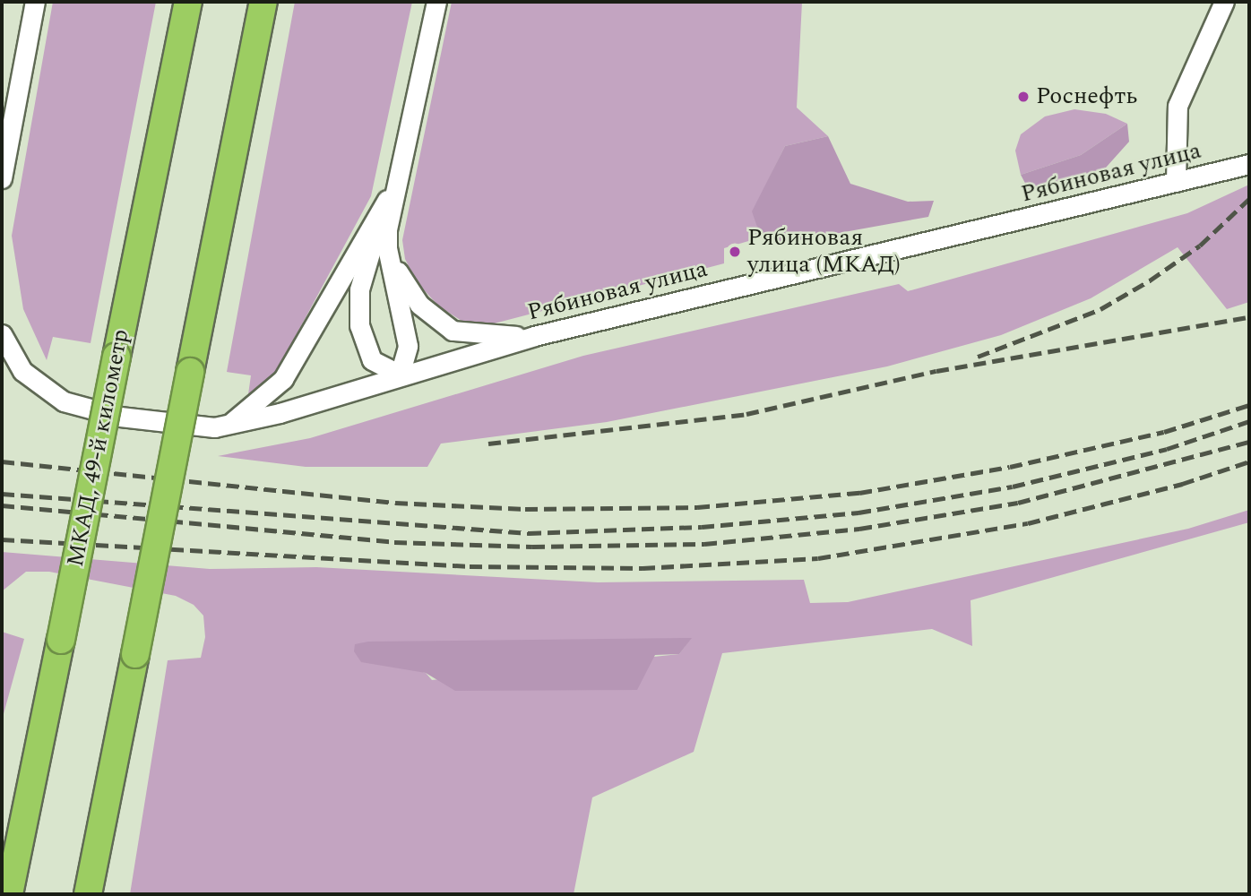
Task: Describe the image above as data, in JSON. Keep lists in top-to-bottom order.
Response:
{
  "streets": {
    "highway": ["МКАД, 49-й километр"],
    "street": ["Рябиновая улица"]
  },
  "places": ["Роснефть", "Рябиновая улица (МКАД)"]
}
